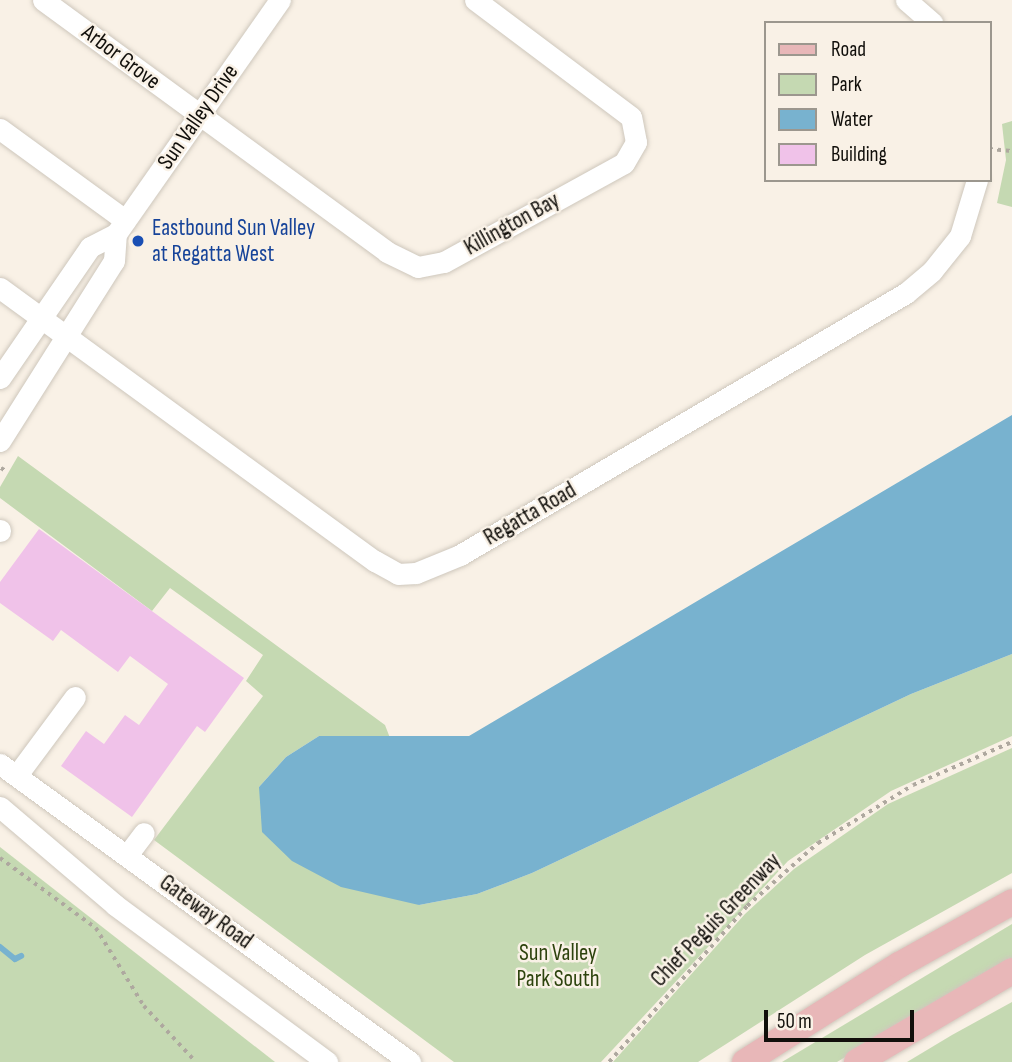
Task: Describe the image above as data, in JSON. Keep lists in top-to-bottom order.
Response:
{
  "streets": {
    "street": [
      "Arbor Grove",
      "Sun Valley Drive",
      "Killington Bay",
      "Regatta Road",
      "Gateway Road"
    ],
    "path": ["Chief Peguis Greenway"]
  },
  "crossings": [
    ["Arbor Grove", "Sun Valley Drive"],
    ["Arbor Grove", "Killington Bay"],
    ["Sun Valley Drive", "Killington Bay"],
    ["Sun Valley Drive", "Regatta Road"]
  ],
  "parks": ["Sun Valley Park South"],
  "places": ["Eastbound Sun Valley at Regatta West"],
  "legend": [
    "Road",
    "Park",
    "Water",
    "Building"
  ],
  "scale_bar": "50 m"
}
